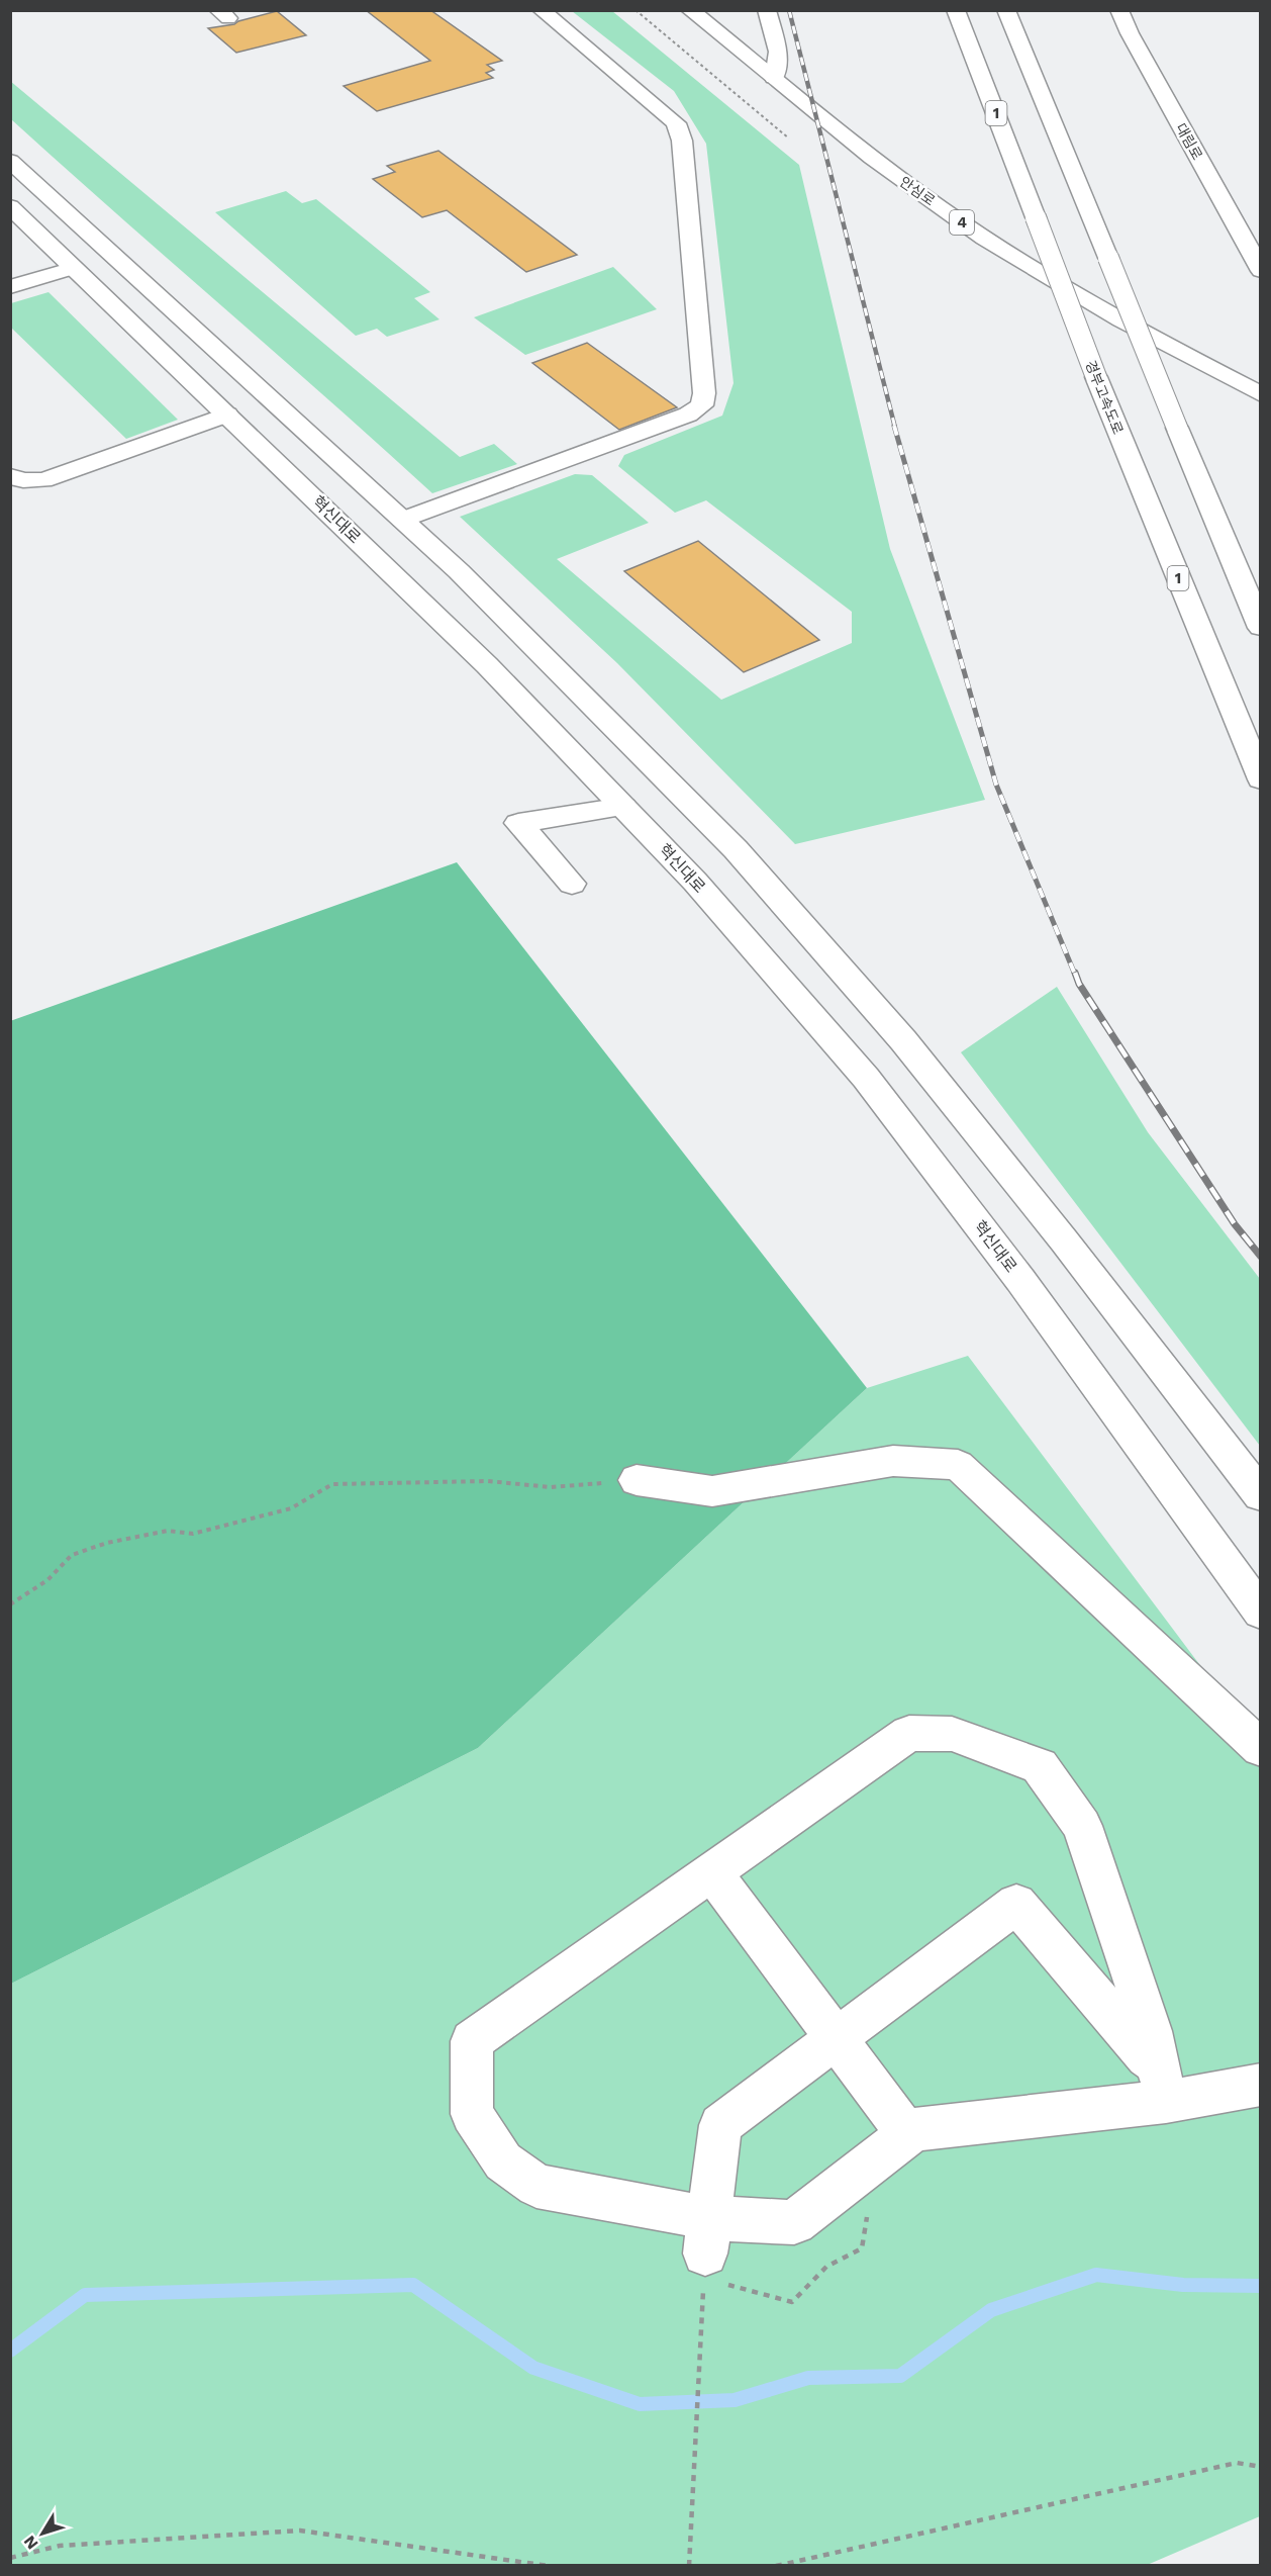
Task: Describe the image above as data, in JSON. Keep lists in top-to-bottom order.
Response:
{
  "streets": {
    "main road": [
      "1",
      "대림로",
      "안심로",
      "4",
      "경부고속도로",
      "혁신대로"
    ]
  },
  "north": "bottom left"
}
